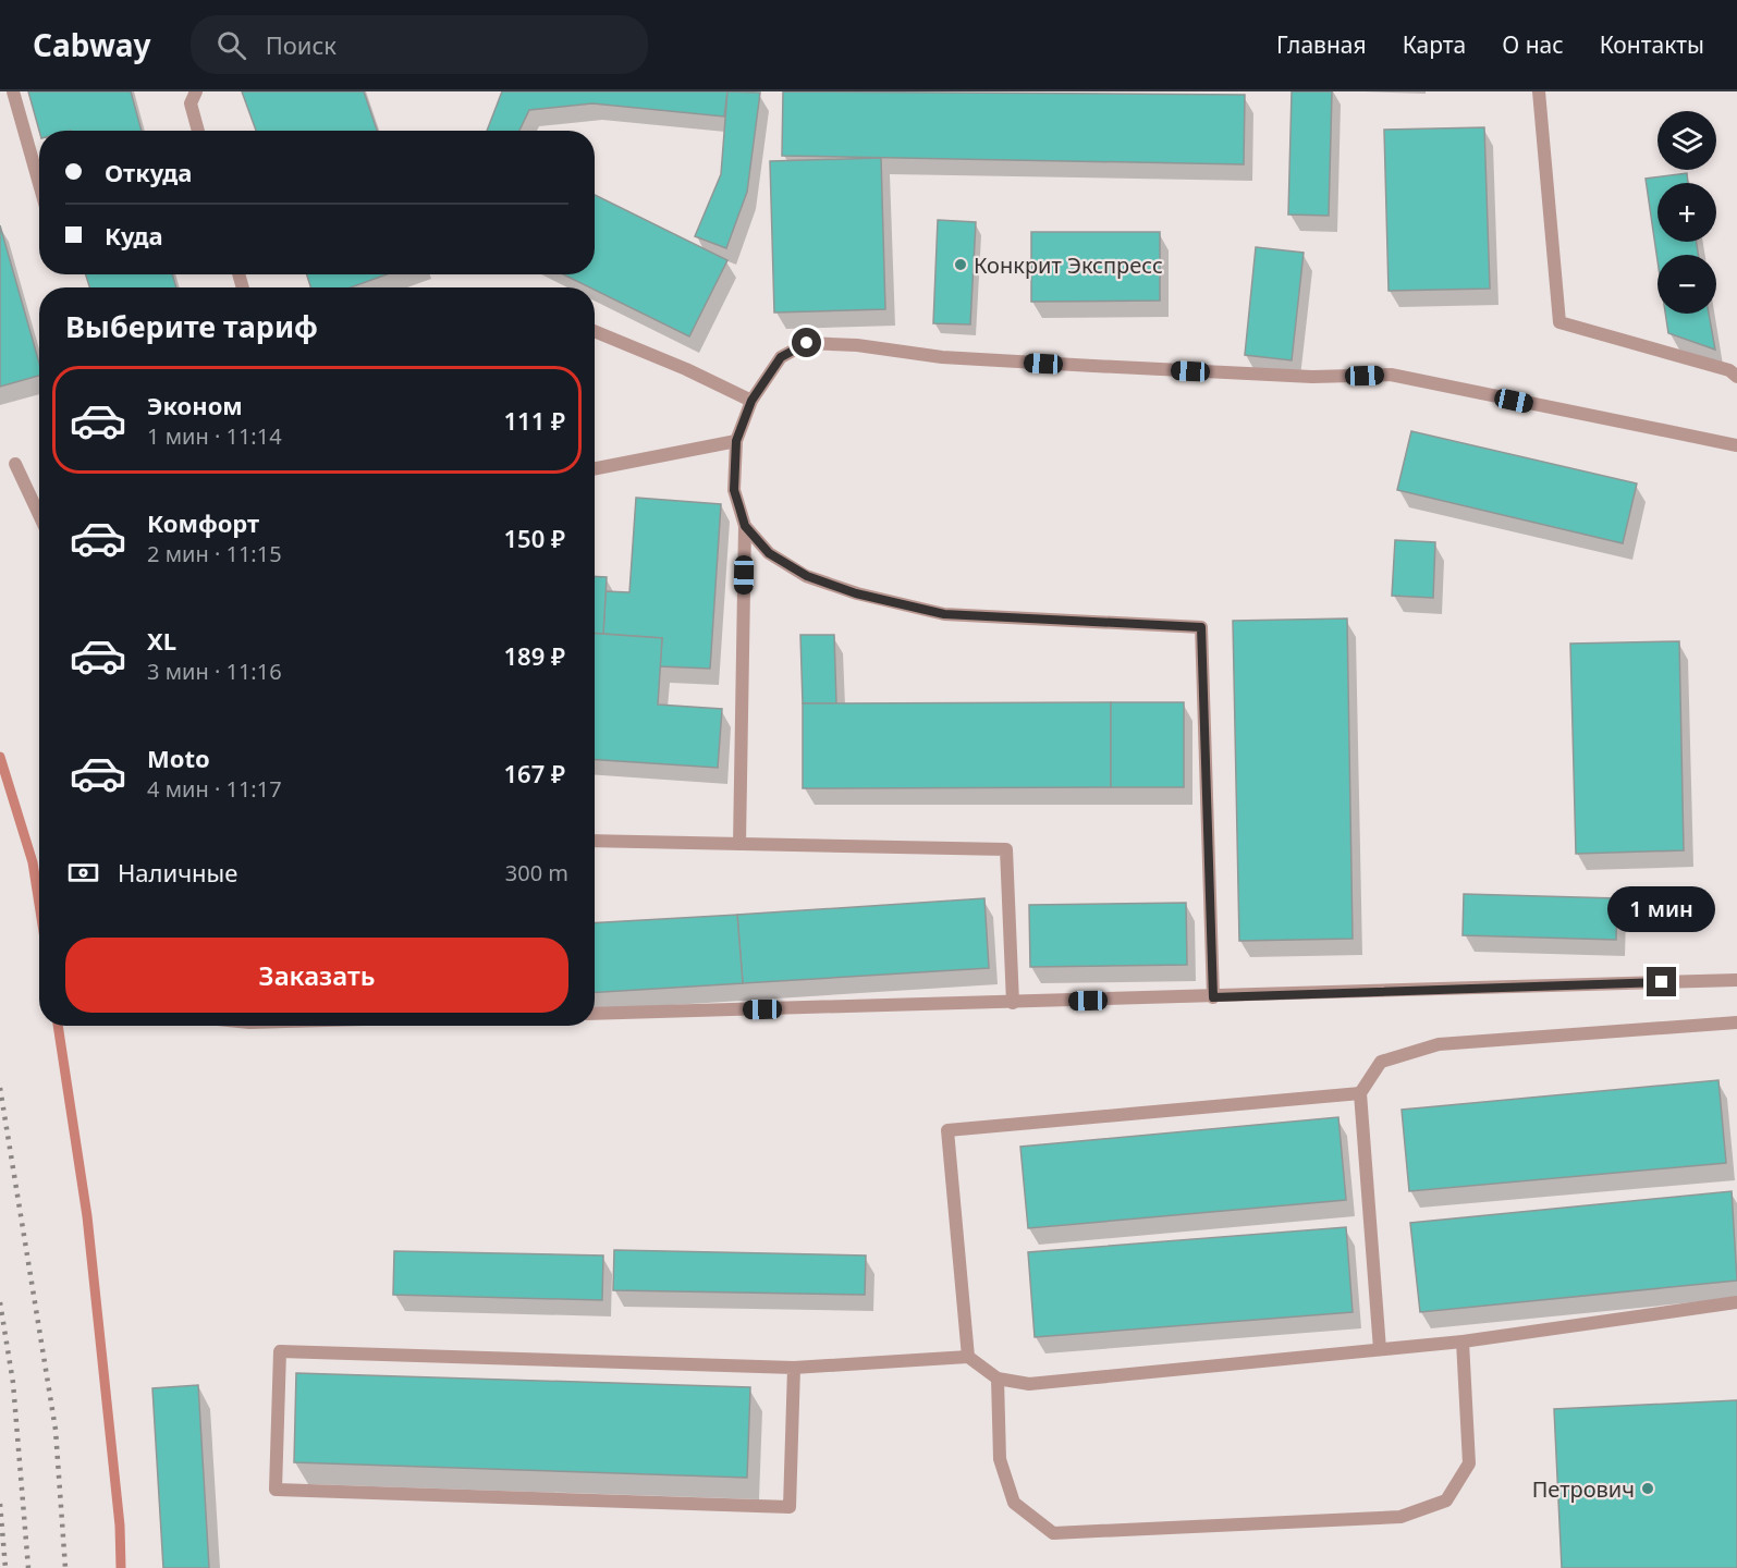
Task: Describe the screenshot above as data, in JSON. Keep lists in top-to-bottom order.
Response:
{
  "places": ["Конкрит Экспресс", "Петрович"],
  "page": {
    "header": "Cabway",
    "search": "Поиск",
    "nav": [
      "Главная",
      "Карта",
      "О нас",
      "Контакты"
    ],
    "map_buttons": ["+", "−"],
    "banner": ["Откуда", "Куда"],
    "heading": "Выберите тариф",
    "list": [
      {
        "name": "Эконом",
        "note": "1 мин · 11:14",
        "value": "111 ₽"
      },
      {
        "name": "Комфорт",
        "note": "2 мин · 11:15",
        "value": "150 ₽"
      },
      {
        "name": "XL",
        "note": "3 мин · 11:16",
        "value": "189 ₽"
      },
      {
        "name": "Moto",
        "note": "4 мин · 11:17",
        "value": "167 ₽"
      }
    ],
    "pay": ["Наличные", "300 m"],
    "bubble": "1 мин",
    "buttons": "Заказать"
  }
}
